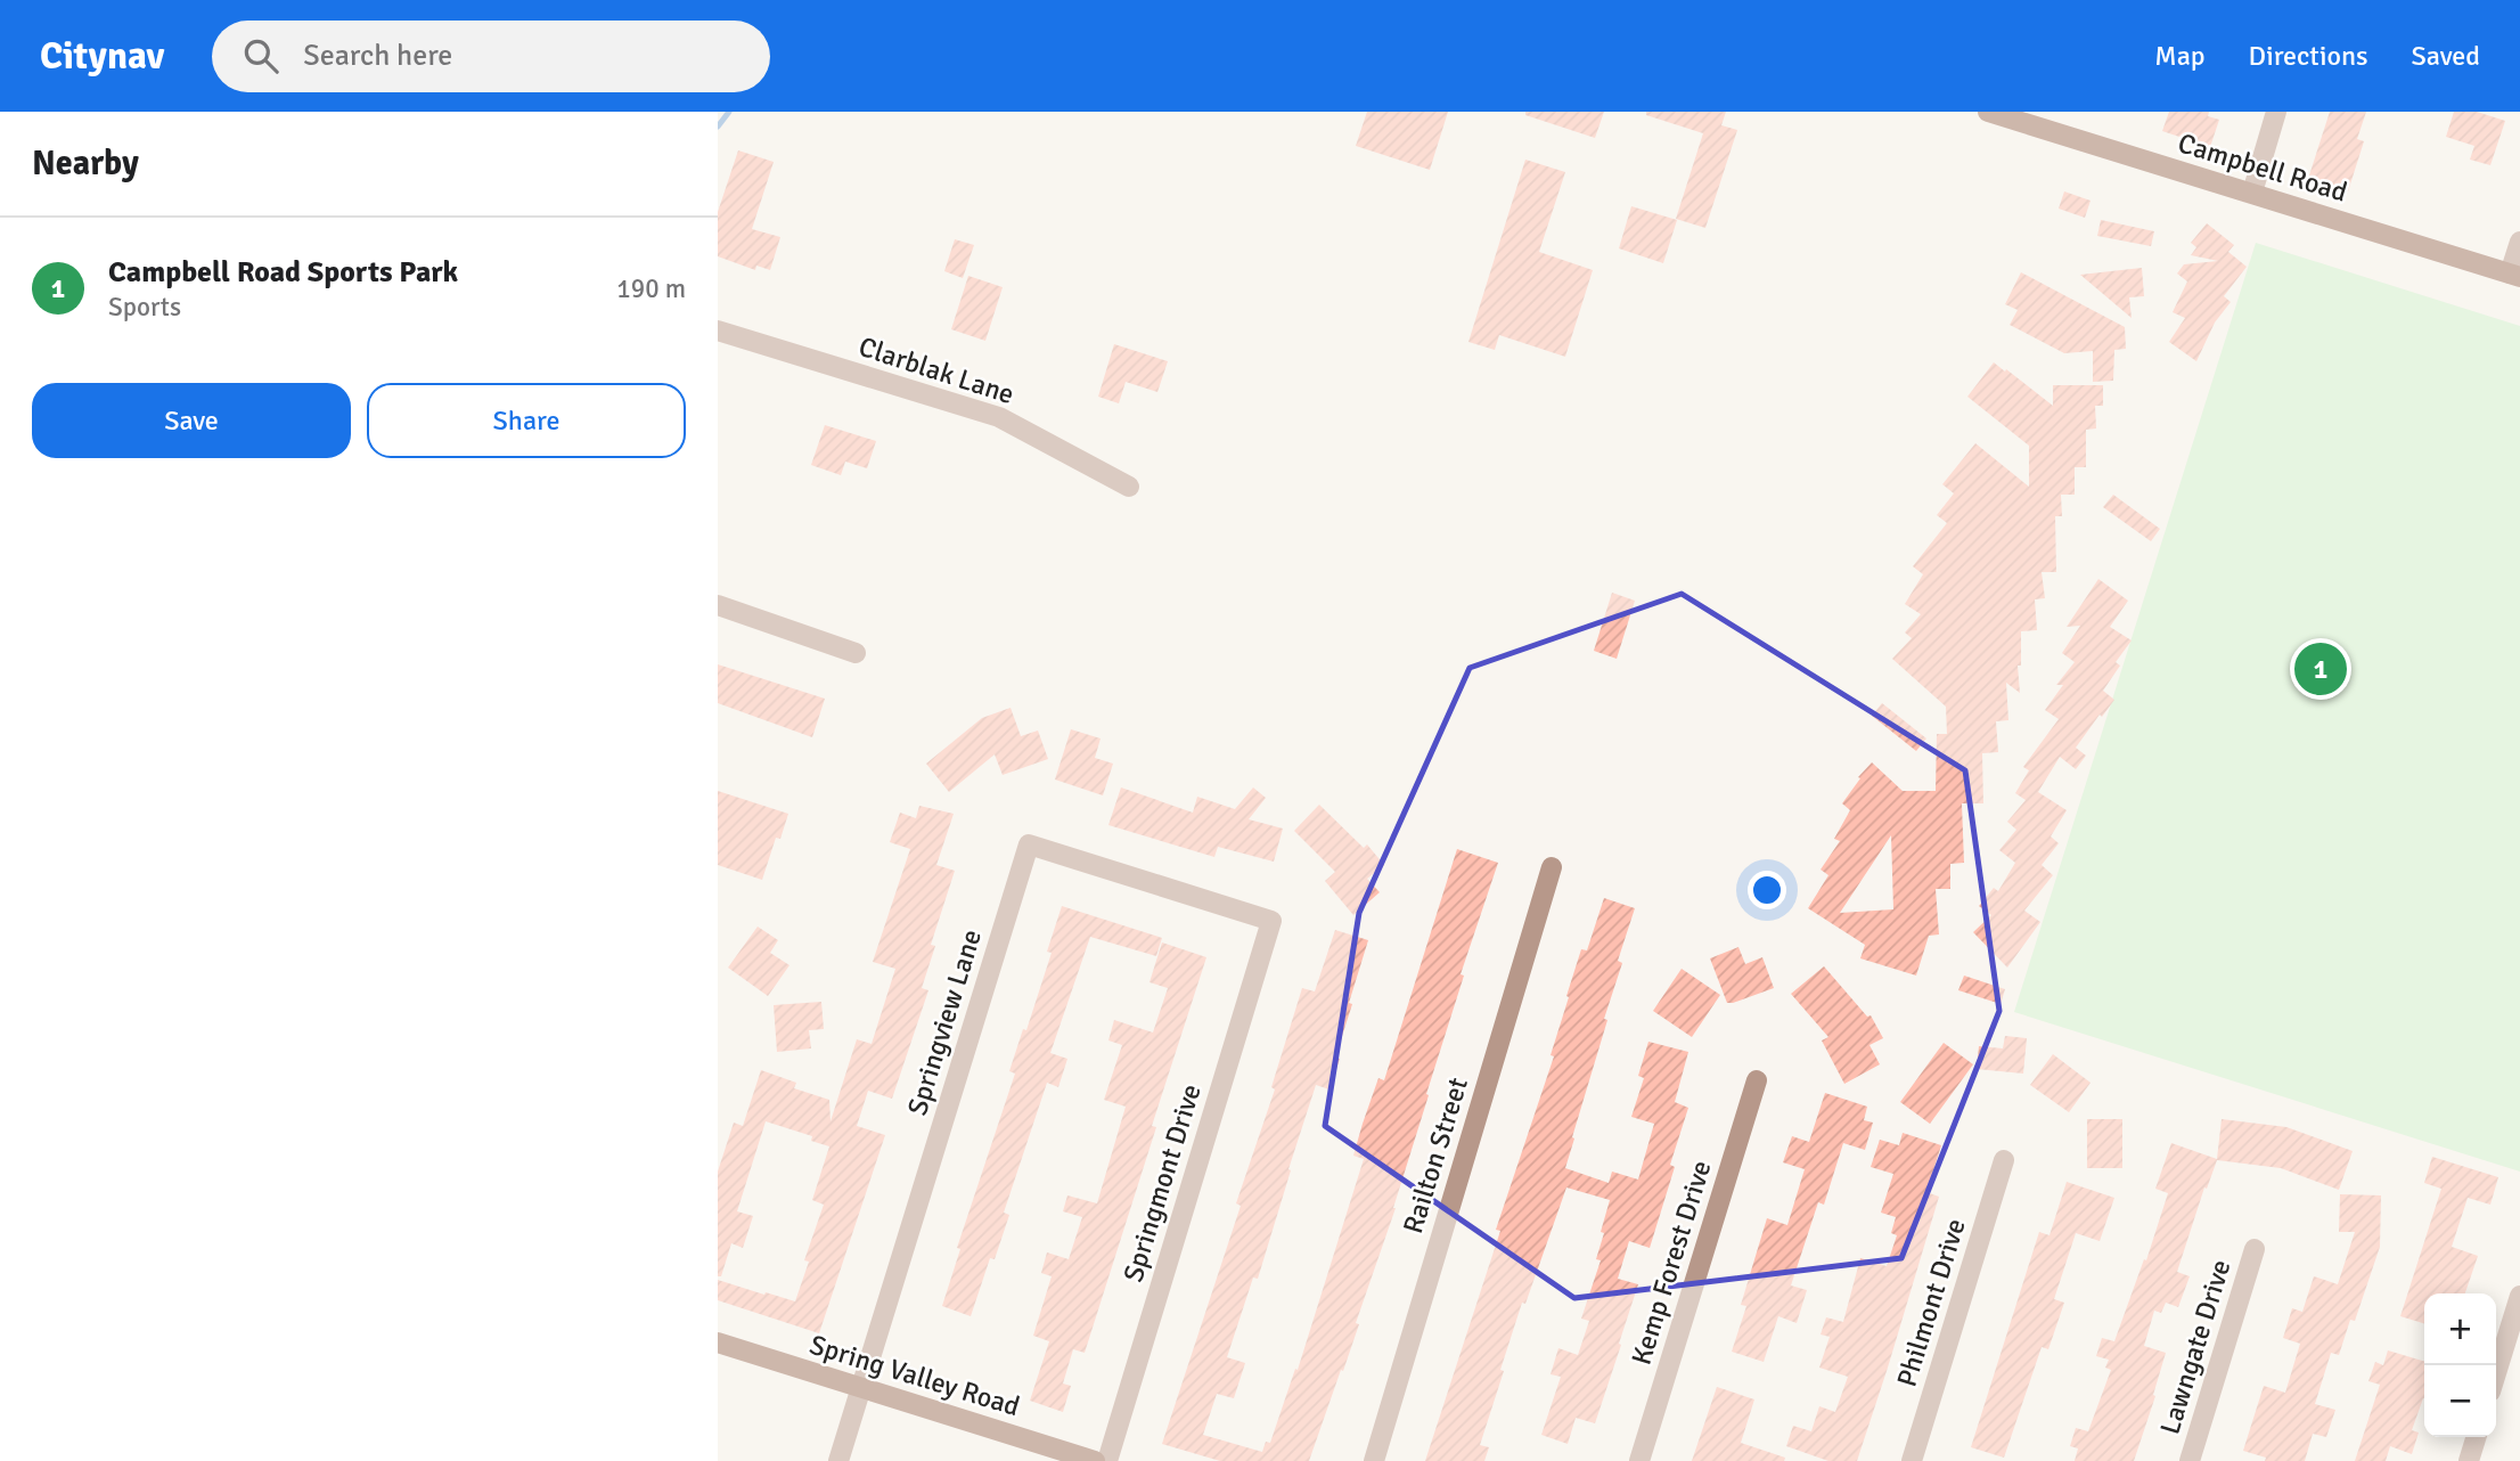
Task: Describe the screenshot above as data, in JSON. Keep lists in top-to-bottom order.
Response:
{
  "streets": {
    "street": [
      "Campbell Road",
      "Clarblak Lane",
      "Springview Lane",
      "Railton Street",
      "Springmont Drive",
      "Kemp Forest Drive",
      "Philmont Drive",
      "Lawngate Drive",
      "Spring Valley Road"
    ]
  },
  "crossings": [
    ["Springview Lane", "Springmont Drive"],
    ["Springview Lane", "Spring Valley Road"]
  ],
  "page": {
    "header": "Citynav",
    "search": "Search here",
    "nav": ["Map", "Directions", "Saved"],
    "heading": "Nearby",
    "list": [
      {
        "mark": "1",
        "name": "Campbell Road Sports Park",
        "note": "Sports",
        "value": "190 m"
      }
    ],
    "buttons": ["Save", "Share"],
    "pins": "1",
    "map_buttons": ["+", "−"]
  }
}
